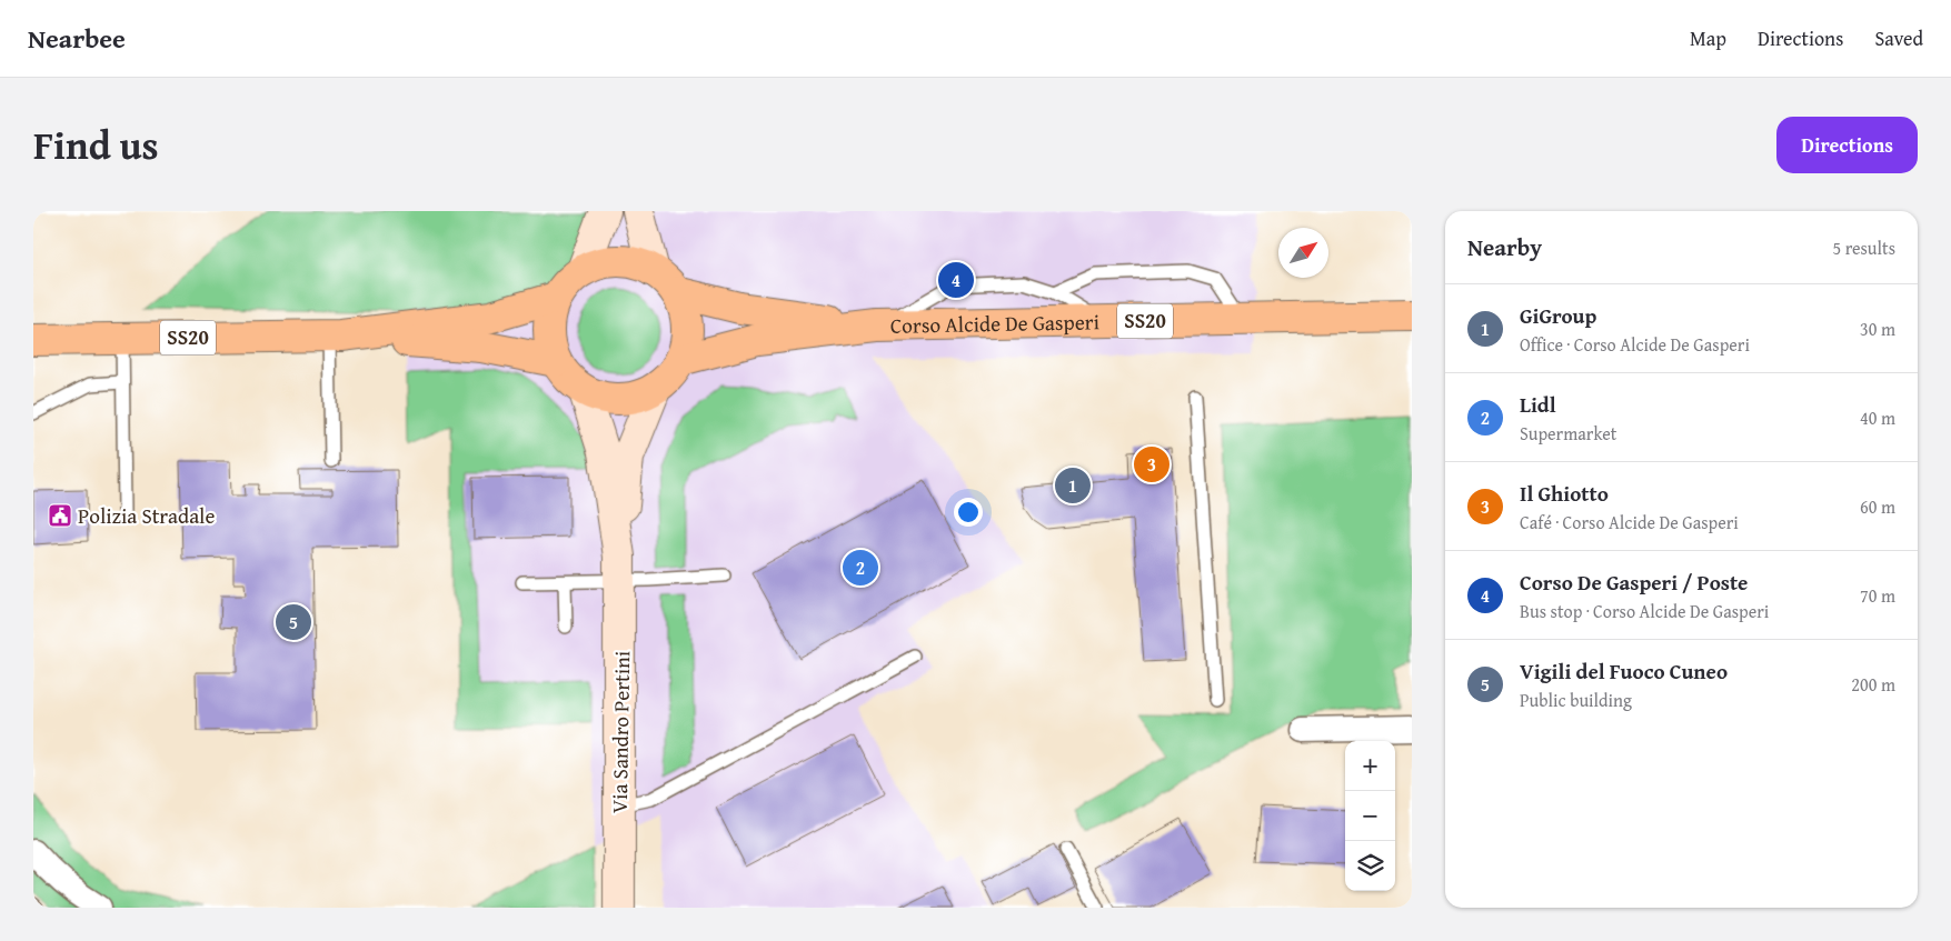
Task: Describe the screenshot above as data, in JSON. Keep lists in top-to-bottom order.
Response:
{
  "streets": {
    "main road": ["SS20", "Corso Alcide De Gasperi"],
    "street": ["Via Sandro Pertini"]
  },
  "crossings": [
    ["SS20", "Corso Alcide De Gasperi"],
    ["SS20", "Via Sandro Pertini"],
    ["Corso Alcide De Gasperi", "Via Sandro Pertini"]
  ],
  "places": {
    "public building": ["Polizia Stradale"]
  },
  "north": "top right",
  "page": {
    "header": "Nearbee",
    "nav": ["Map", "Directions", "Saved"],
    "title": "Find us",
    "buttons": "Directions",
    "heading": ["Nearby", "5 results"],
    "pins": [
      "4",
      "3",
      "1",
      "2",
      "5"
    ],
    "list": [
      {
        "mark": "1",
        "name": "GiGroup",
        "note": "Office · Corso Alcide De Gasperi",
        "value": "30 m"
      },
      {
        "mark": "2",
        "name": "Lidl",
        "note": "Supermarket",
        "value": "40 m"
      },
      {
        "mark": "3",
        "name": "Il Ghiotto",
        "note": "Café · Corso Alcide De Gasperi",
        "value": "60 m"
      },
      {
        "mark": "4",
        "name": "Corso De Gasperi / Poste",
        "note": "Bus stop · Corso Alcide De Gasperi",
        "value": "70 m"
      },
      {
        "mark": "5",
        "name": "Vigili del Fuoco Cuneo",
        "note": "Public building",
        "value": "200 m"
      }
    ],
    "map_buttons": ["+", "−"]
  }
}
